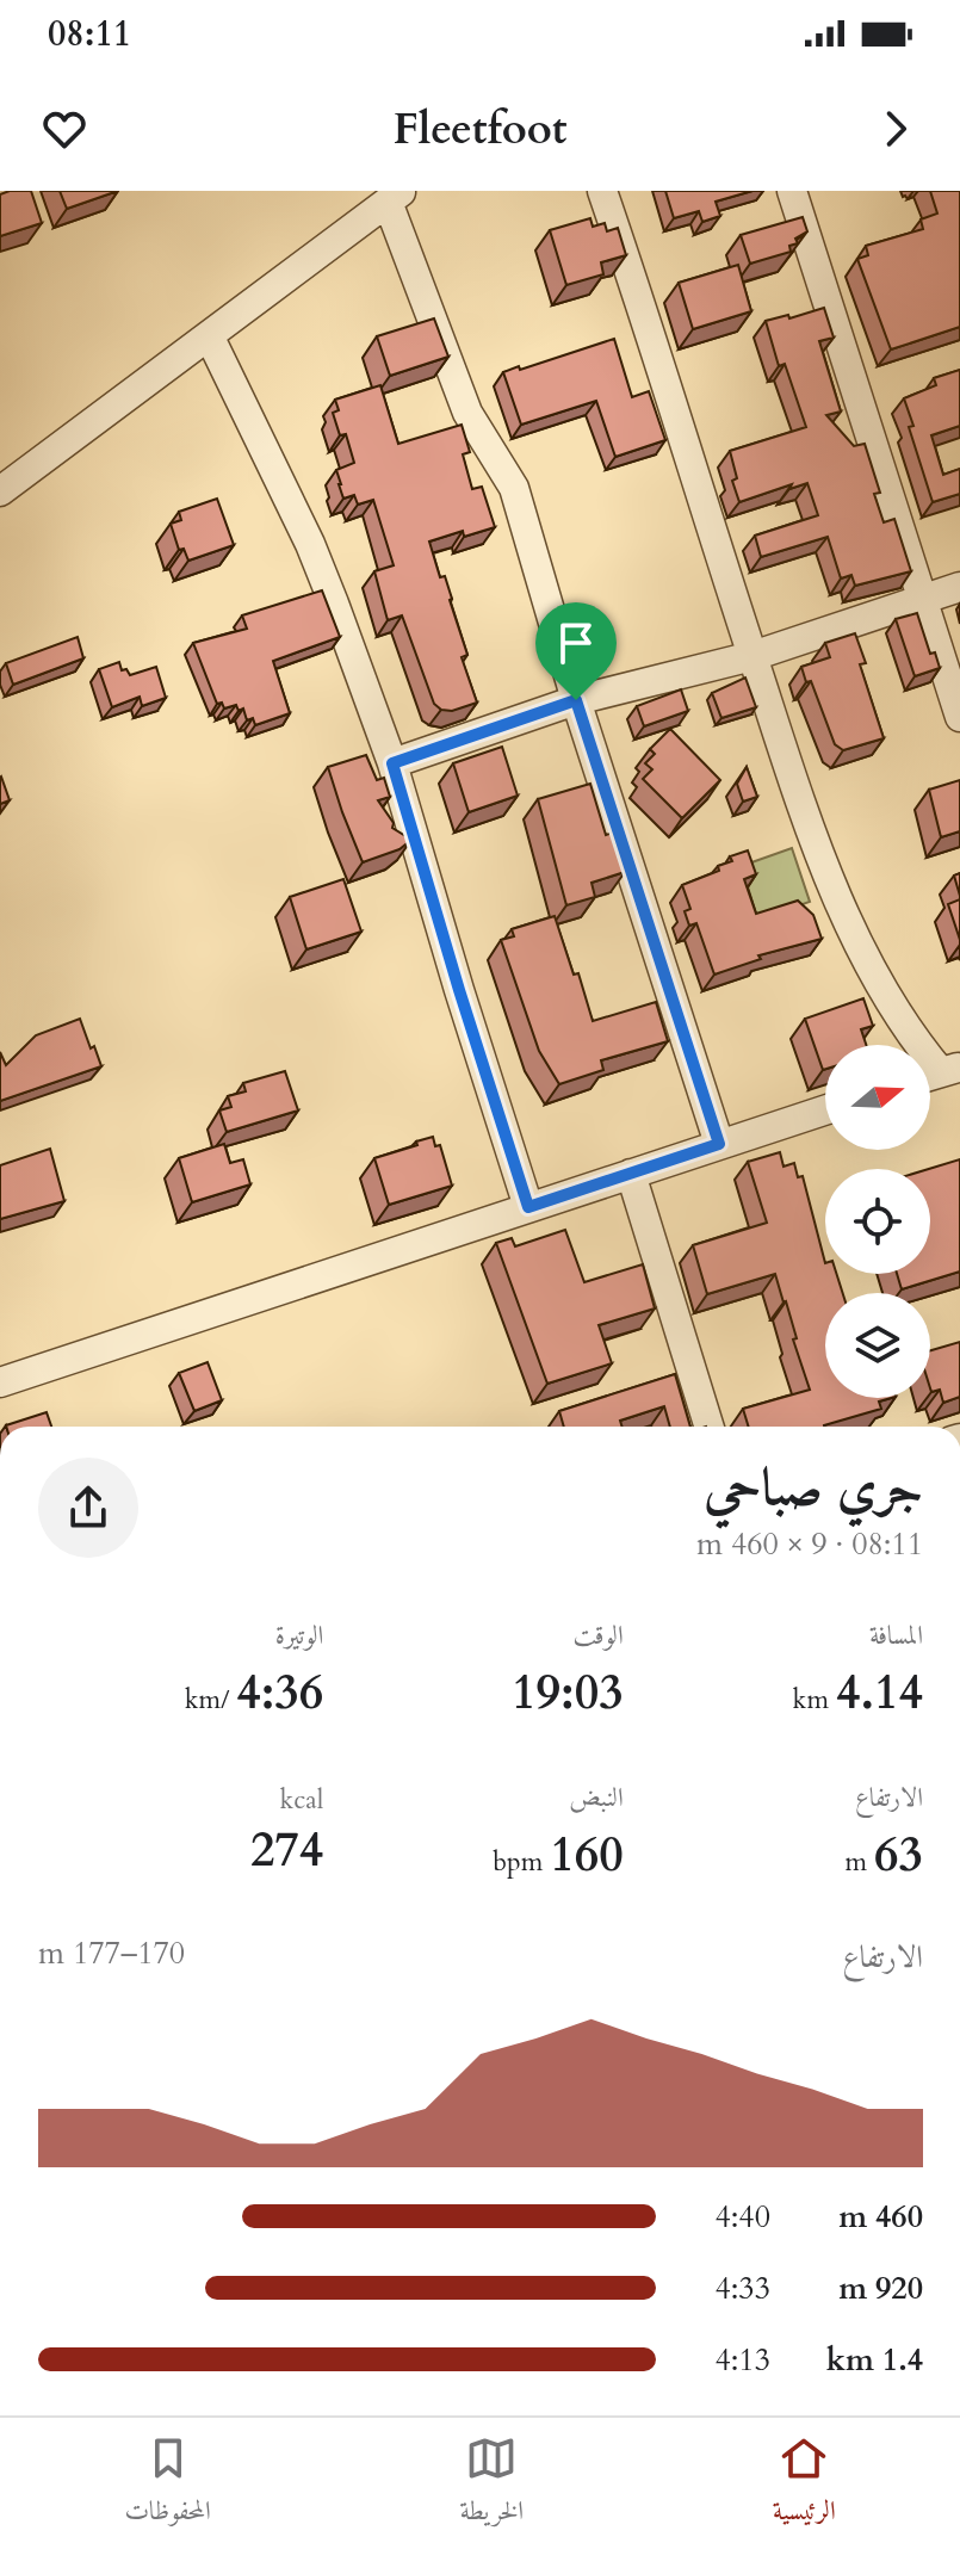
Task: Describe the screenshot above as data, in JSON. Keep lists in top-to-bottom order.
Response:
{
  "north": "right",
  "page": {
    "status": "08:11",
    "header": "Fleetfoot",
    "heading": ["جري صباحي", "08:11 · 9 × 460 m"],
    "stats": [
      ["المسافة", "4.14 km"],
      ["الوقت", "19:03"],
      ["الوتيرة", "4:36 /km"],
      ["الارتفاع", "63 m"],
      ["النبض", "160 bpm"],
      ["kcal", "274"]
    ],
    "chart": ["الارتفاع", "170–177 m"],
    "list": [
      {
        "name": "460 m",
        "note": "4:40"
      },
      {
        "name": "920 m",
        "note": "4:33"
      },
      {
        "name": "1.4 km",
        "note": "4:13"
      }
    ],
    "tabs": ["الرئيسية", "الخريطة", "المحفوظات"]
  }
}
